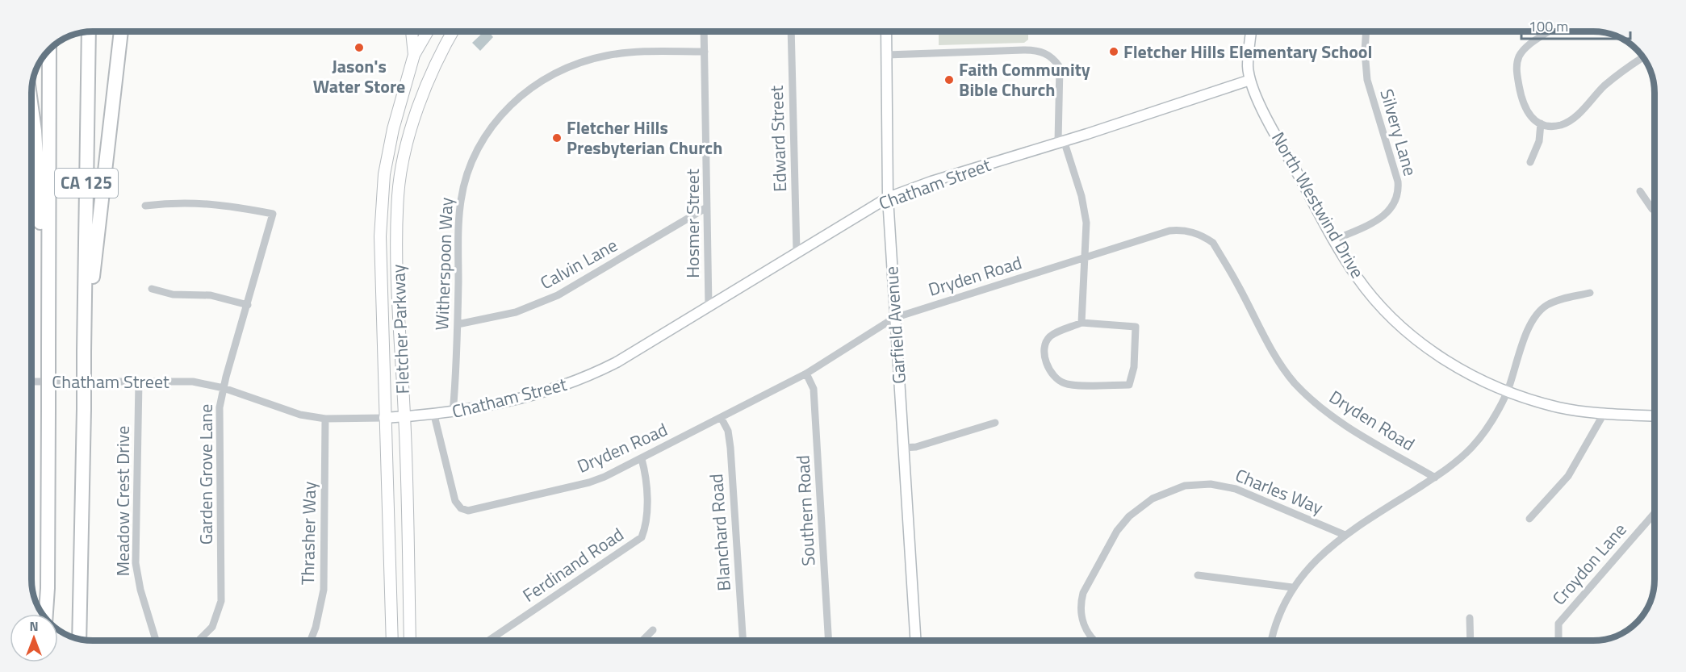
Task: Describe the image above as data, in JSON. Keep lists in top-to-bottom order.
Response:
{
  "streets": {
    "highway": ["CA 125"],
    "main road": ["Fletcher Parkway"],
    "street": [
      "Silvery Lane",
      "Edward Street",
      "Chatham Street",
      "North Westwind Drive",
      "Hosmer Street",
      "Witherspoon Way",
      "Calvin Lane",
      "Dryden Road",
      "Garfield Avenue",
      "Garden Grove Lane",
      "Charles Way",
      "Meadow Crest Drive",
      "Southern Road",
      "Blanchard Road",
      "Thrasher Way",
      "Croydon Lane",
      "Ferdinand Road"
    ]
  },
  "crossings": [
    ["Silvery Lane", "North Westwind Drive"],
    ["Edward Street", "Chatham Street"],
    ["Chatham Street", "North Westwind Drive"],
    ["Chatham Street", "Hosmer Street"],
    ["Chatham Street", "Witherspoon Way"],
    ["Chatham Street", "Dryden Road"],
    ["Chatham Street", "Garfield Avenue"],
    ["Chatham Street", "Fletcher Parkway"],
    ["Chatham Street", "Garden Grove Lane"],
    ["Chatham Street", "Meadow Crest Drive"],
    ["Chatham Street", "Thrasher Way"],
    ["Hosmer Street", "Witherspoon Way"],
    ["Hosmer Street", "Calvin Lane"],
    ["Witherspoon Way", "Calvin Lane"],
    ["Dryden Road", "Garfield Avenue"],
    ["Dryden Road", "Southern Road"],
    ["Dryden Road", "Blanchard Road"],
    ["Dryden Road", "Ferdinand Road"]
  ],
  "places": [
    "Jason's Water Store",
    "Fletcher Hills Elementary School",
    "Faith Community Bible Church",
    "Fletcher Hills Presbyterian Church"
  ],
  "scale_bar": "100 m",
  "north": "top"
}
